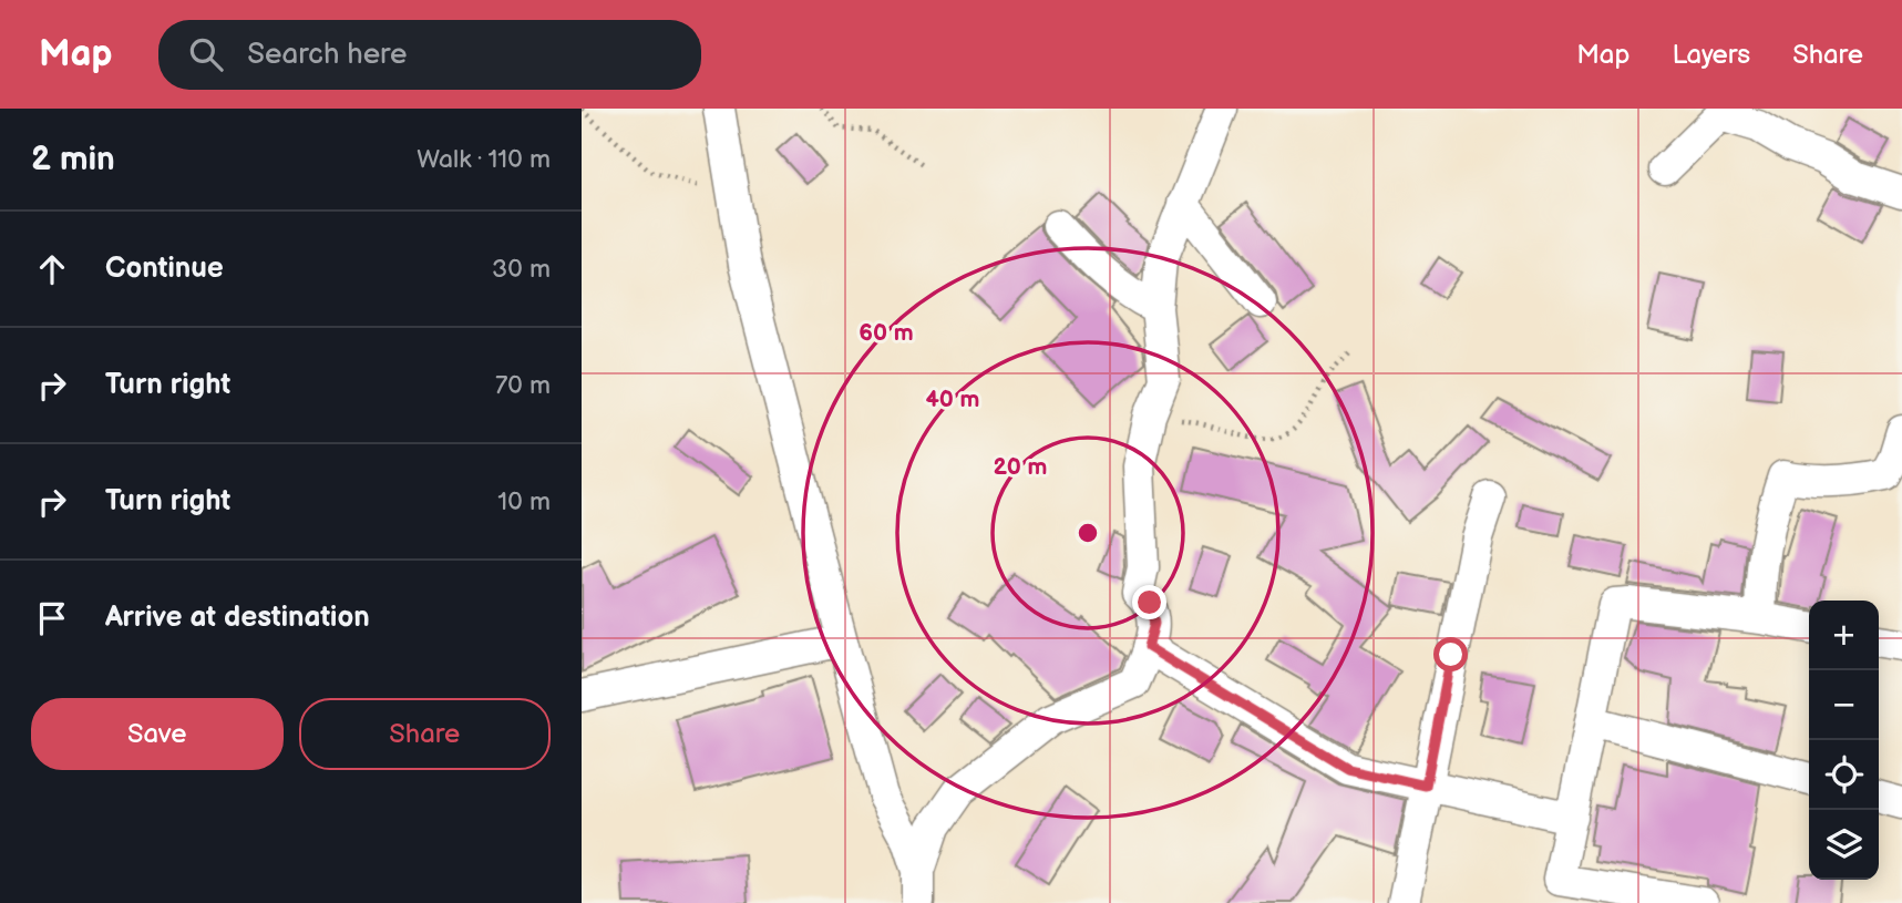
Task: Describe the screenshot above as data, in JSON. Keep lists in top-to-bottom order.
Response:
{
  "page": {
    "header": "Map",
    "search": "Search here",
    "nav": ["Map", "Layers", "Share"],
    "heading": ["2 min", "Walk · 110 m"],
    "list": [
      ["Continue", "30 m"],
      ["Turn right", "70 m"],
      ["Turn right", "10 m"],
      "Arrive at destination"
    ],
    "map_buttons": ["+", "−"],
    "buttons": ["Save", "Share"]
  },
  "rings": ["60 m", "40 m", "20 m"]
}
